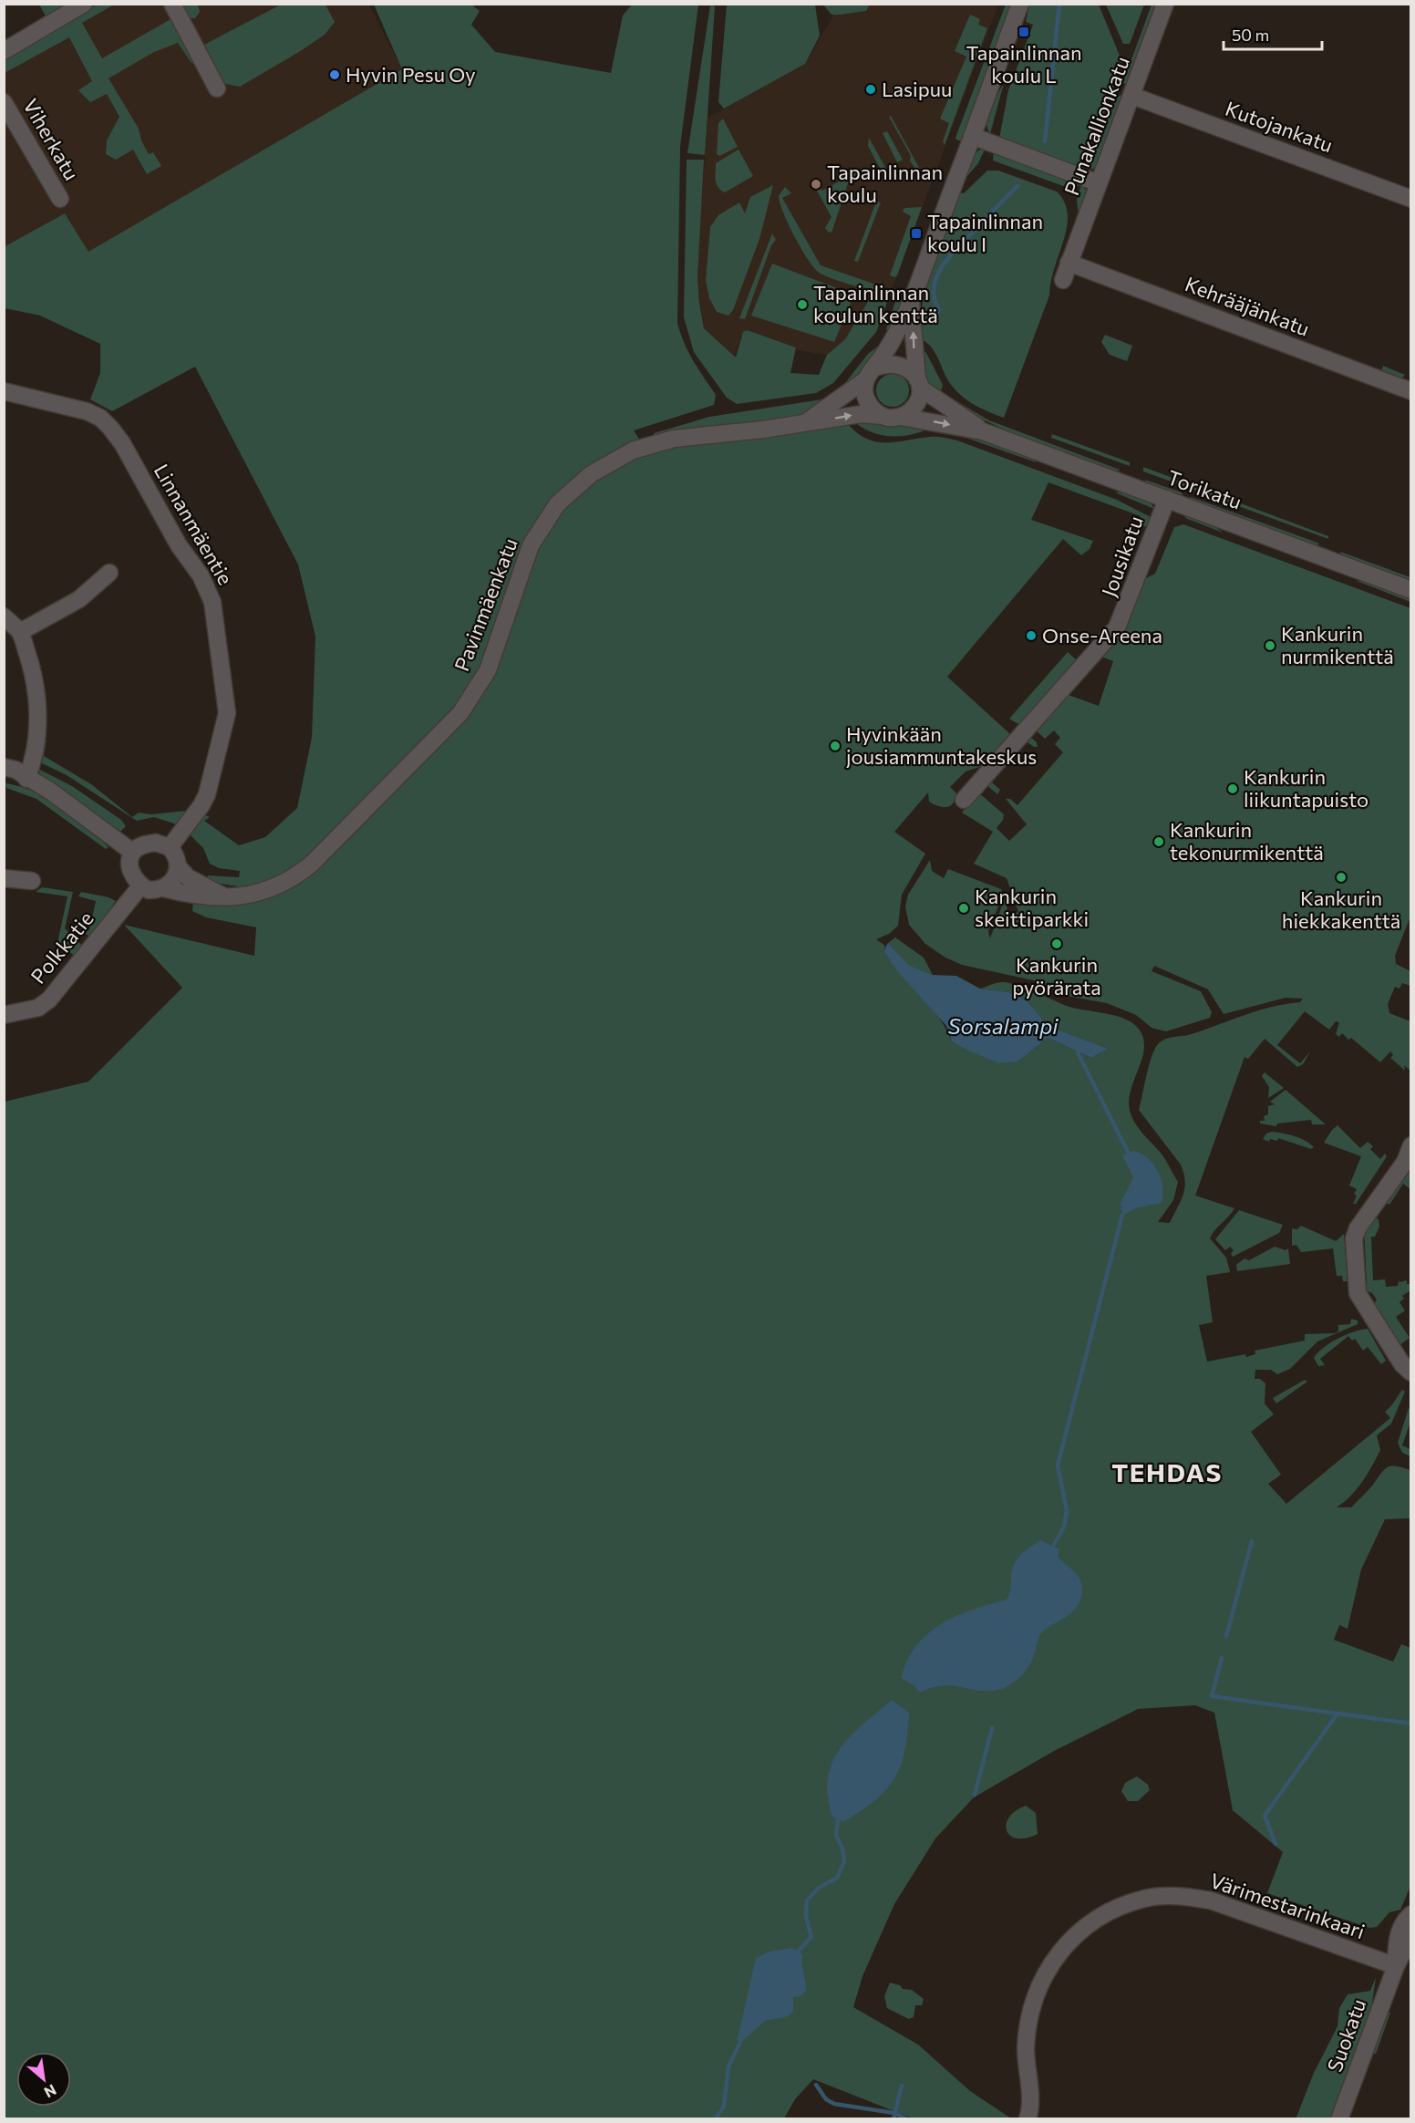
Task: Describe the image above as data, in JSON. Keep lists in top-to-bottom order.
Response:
{
  "streets": {
    "street": [
      "Punakallionkatu",
      "Kutojankatu",
      "Viherkatu",
      "Kehrääjänkatu",
      "Torikatu",
      "Linnanmäentie",
      "Jousikatu",
      "Pavinmäenkatu",
      "Polkkatie",
      "Värimestarinkaari",
      "Suokatu"
    ]
  },
  "crossings": [
    ["Punakallionkatu", "Kutojankatu"],
    ["Punakallionkatu", "Kehrääjänkatu"],
    ["Torikatu", "Jousikatu"],
    ["Torikatu", "Pavinmäenkatu"],
    ["Linnanmäentie", "Pavinmäenkatu"],
    ["Linnanmäentie", "Polkkatie"],
    ["Pavinmäenkatu", "Polkkatie"],
    ["Värimestarinkaari", "Suokatu"]
  ],
  "districts": ["TEHDAS"],
  "water": ["Sorsalampi"],
  "places": {
    "transit": ["Tapainlinnan koulu L", "Tapainlinnan koulu I"],
    "other": [
      "Hyvin Pesu Oy",
      "Lasipuu",
      "Tapainlinnan koulu",
      "Tapainlinnan koulun kenttä",
      "Onse-Areena",
      "Kankurin nurmikenttä",
      "Hyvinkään jousiammuntakeskus",
      "Kankurin liikuntapuisto",
      "Kankurin tekonurmikenttä",
      "Kankurin hiekkakenttä",
      "Kankurin skeittiparkki",
      "Kankurin pyörärata"
    ]
  },
  "scale_bar": "50 m",
  "north": "bottom right"
}
